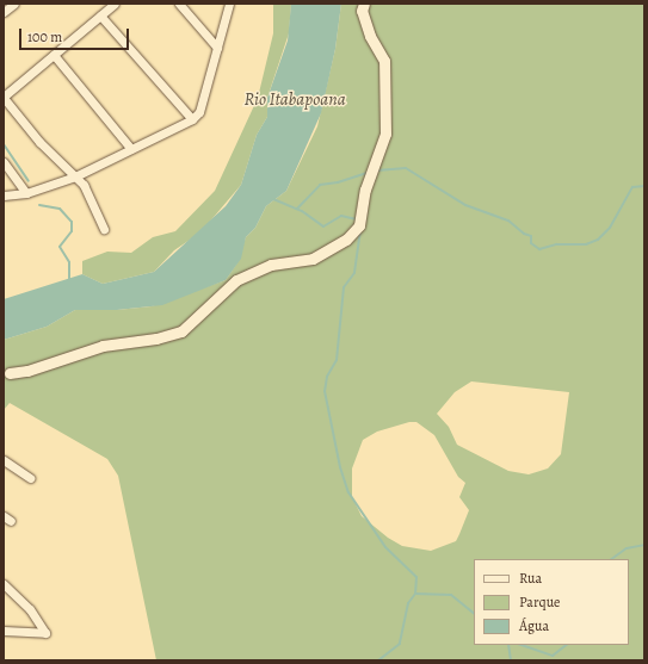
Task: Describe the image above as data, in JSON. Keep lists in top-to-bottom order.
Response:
{
  "water": ["Rio Itabapoana"],
  "legend": ["Rua", "Parque", "Água"],
  "scale_bar": "100 m"
}
